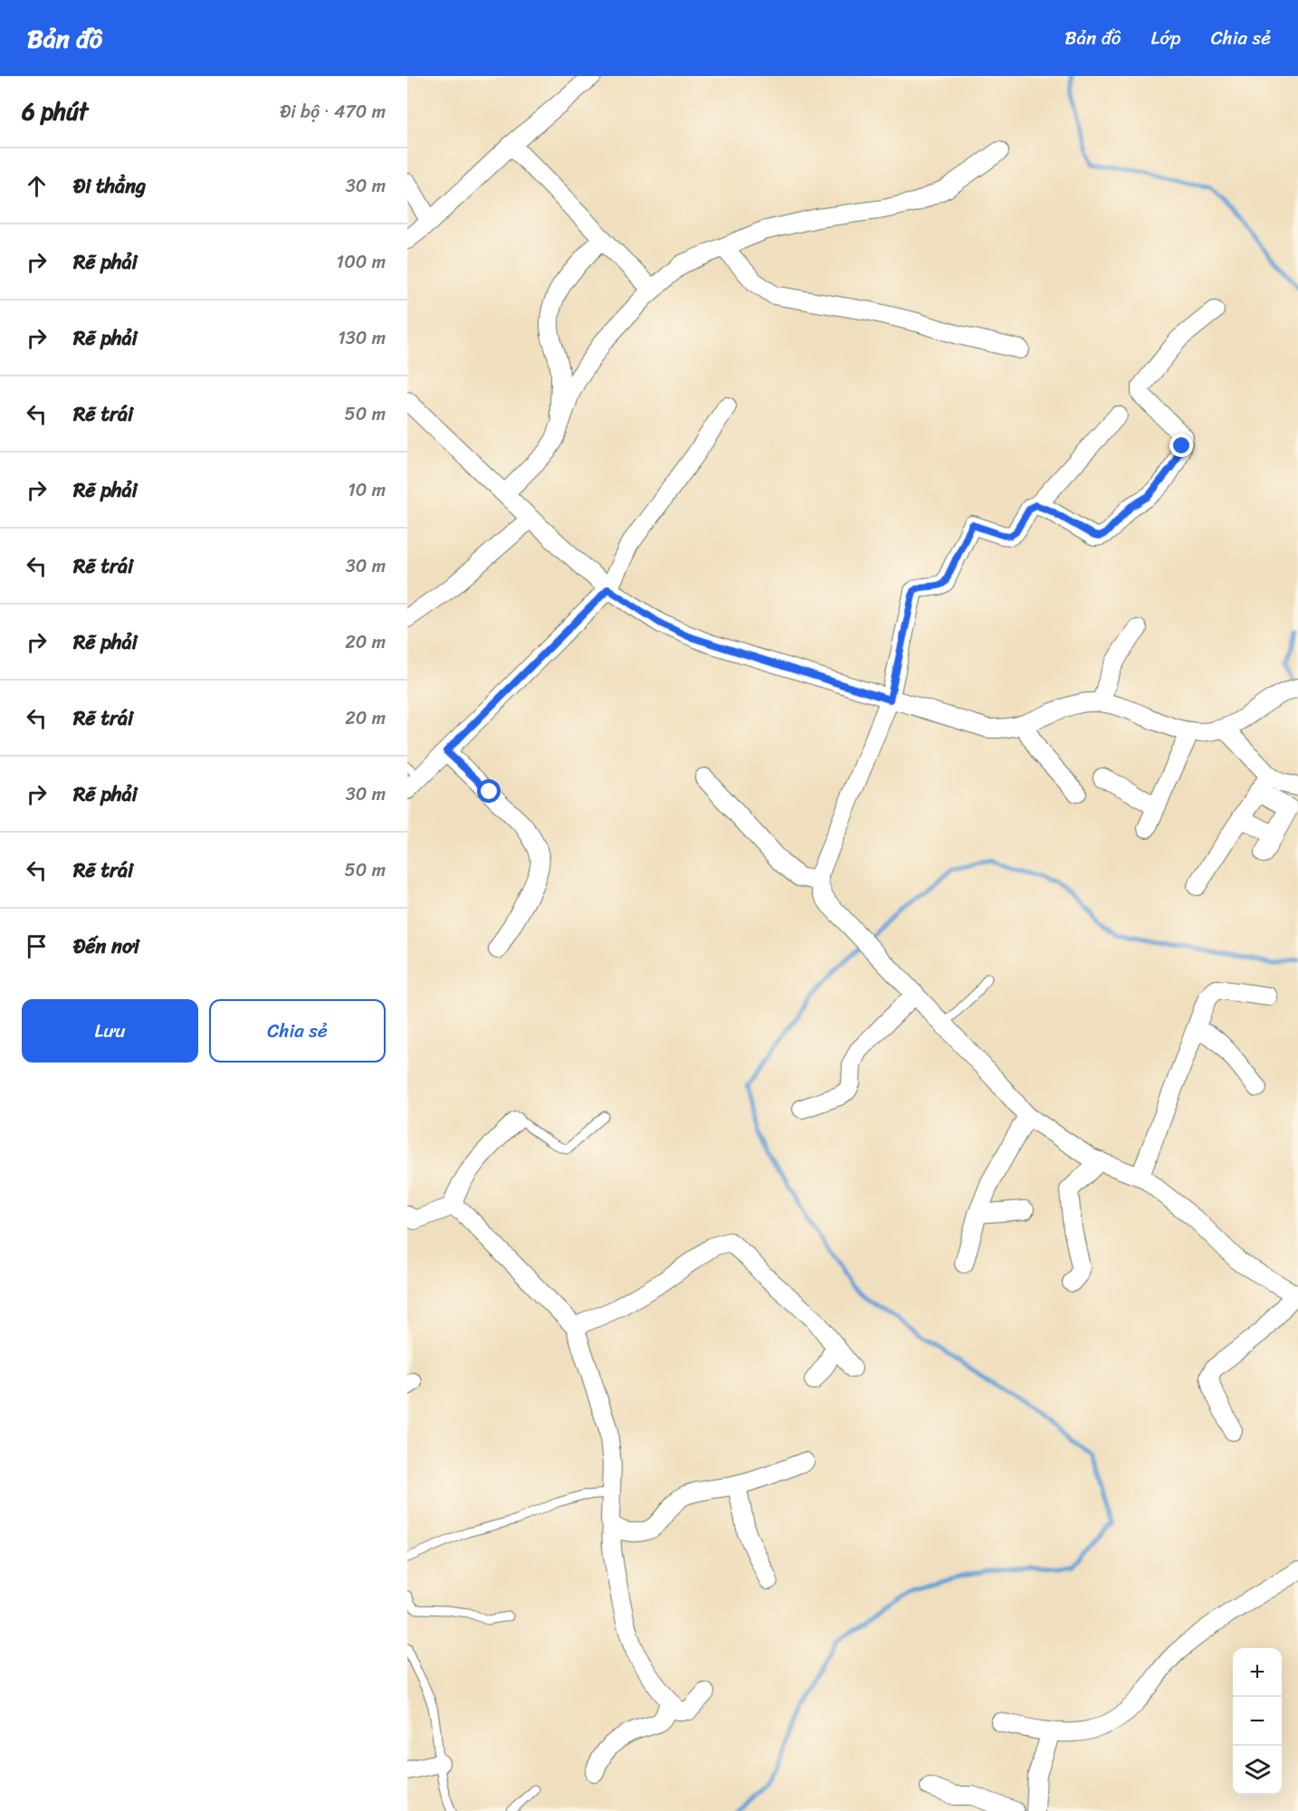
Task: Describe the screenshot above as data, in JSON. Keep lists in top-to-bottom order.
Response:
{
  "page": {
    "header": "Bản đồ",
    "nav": ["Bản đồ", "Lớp", "Chia sẻ"],
    "heading": ["6 phút", "Đi bộ · 470 m"],
    "list": [
      ["Đi thẳng", "30 m"],
      ["Rẽ phải", "100 m"],
      ["Rẽ phải", "130 m"],
      ["Rẽ trái", "50 m"],
      ["Rẽ phải", "10 m"],
      ["Rẽ trái", "30 m"],
      ["Rẽ phải", "20 m"],
      ["Rẽ trái", "20 m"],
      ["Rẽ phải", "30 m"],
      ["Rẽ trái", "50 m"],
      "Đến nơi"
    ],
    "buttons": ["Lưu", "Chia sẻ"],
    "map_buttons": ["+", "−"]
  }
}
